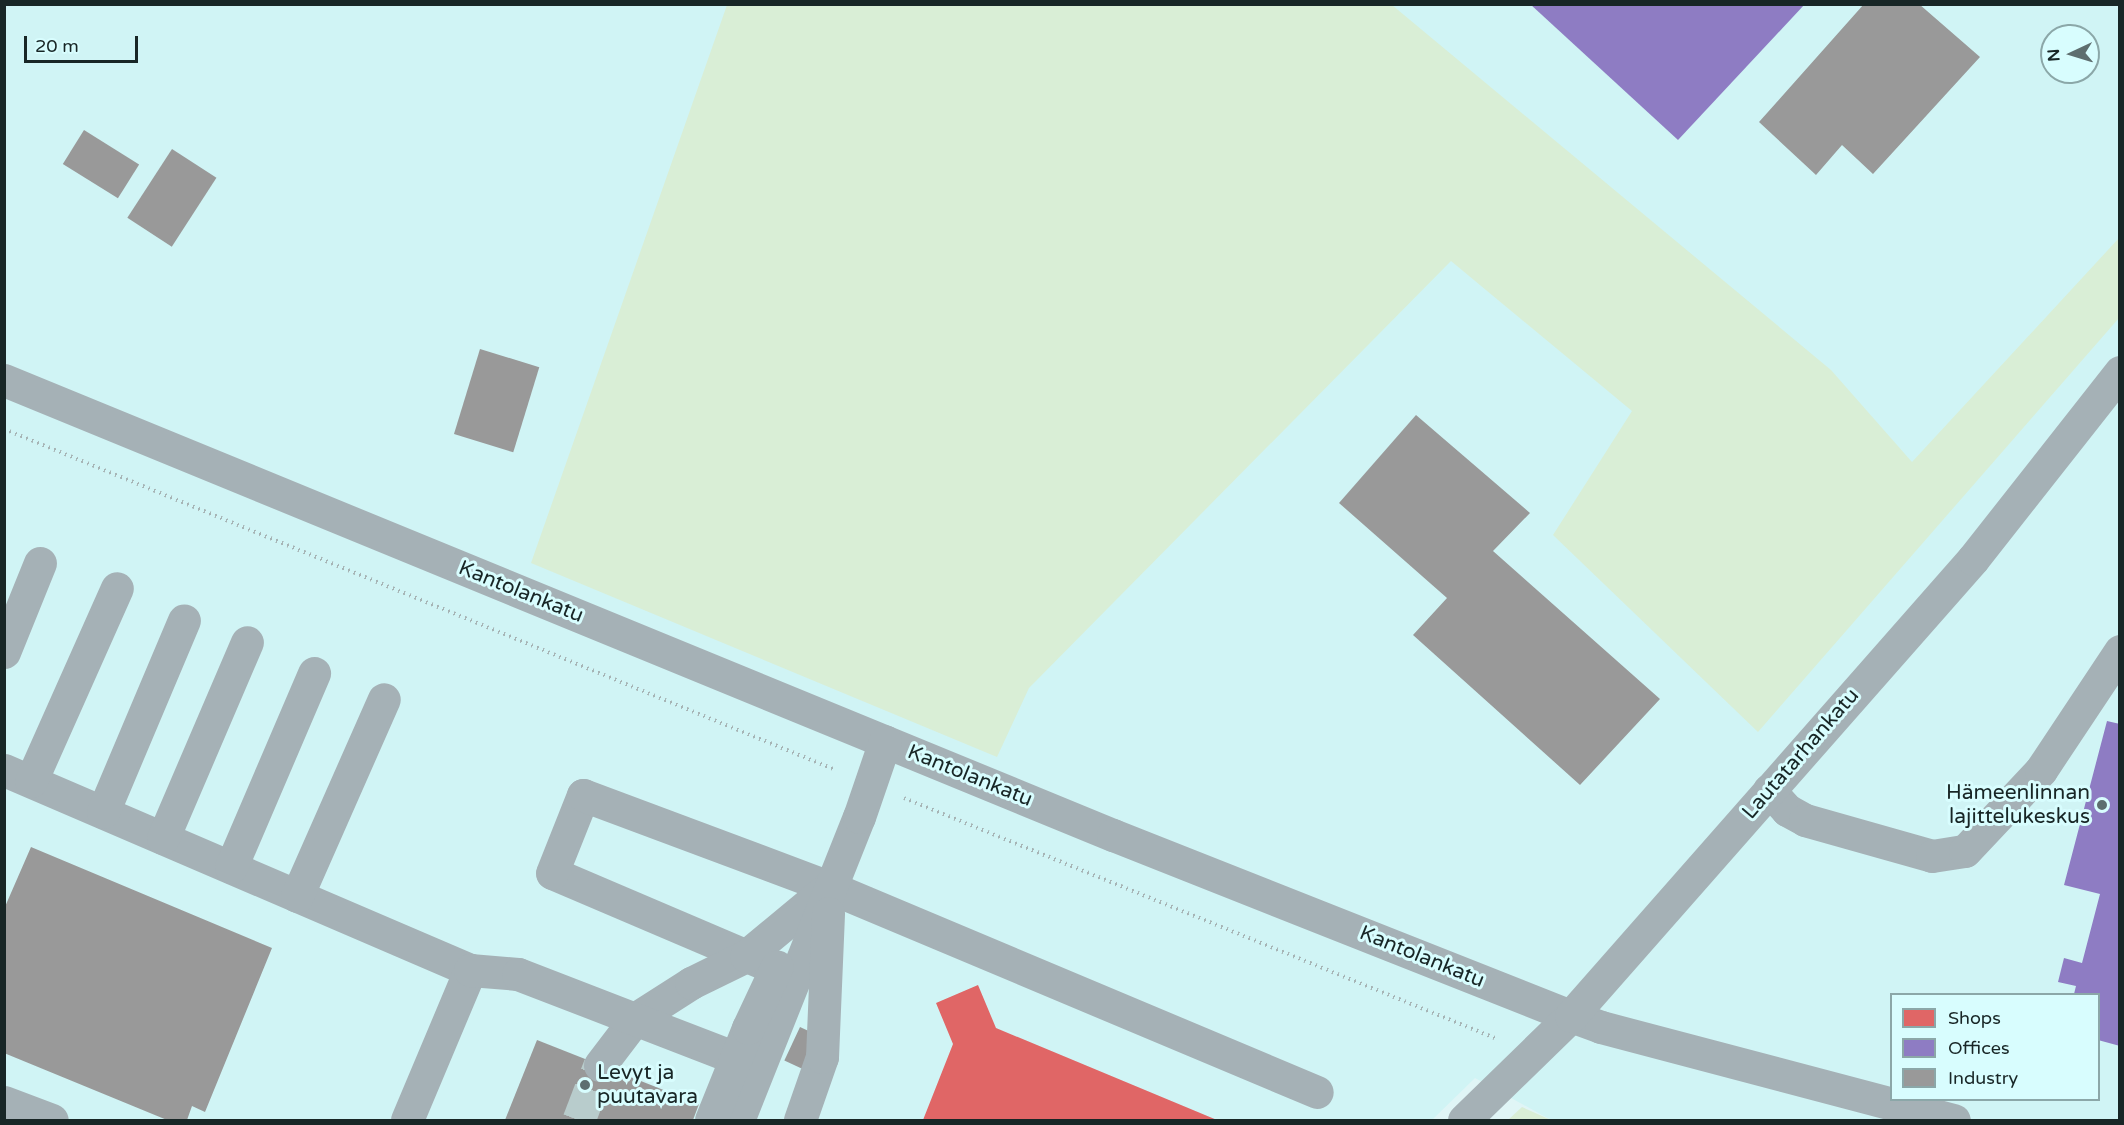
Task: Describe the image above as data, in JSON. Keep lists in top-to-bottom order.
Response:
{
  "streets": {
    "street": ["Kantolankatu", "Lautatarhankatu"]
  },
  "crossings": [
    ["Kantolankatu", "Lautatarhankatu"]
  ],
  "places": ["Hämeenlinnan lajittelukeskus", "Levyt ja puutavara"],
  "legend": ["Shops", "Offices", "Industry"],
  "scale_bar": "20 m",
  "north": "left"
}
